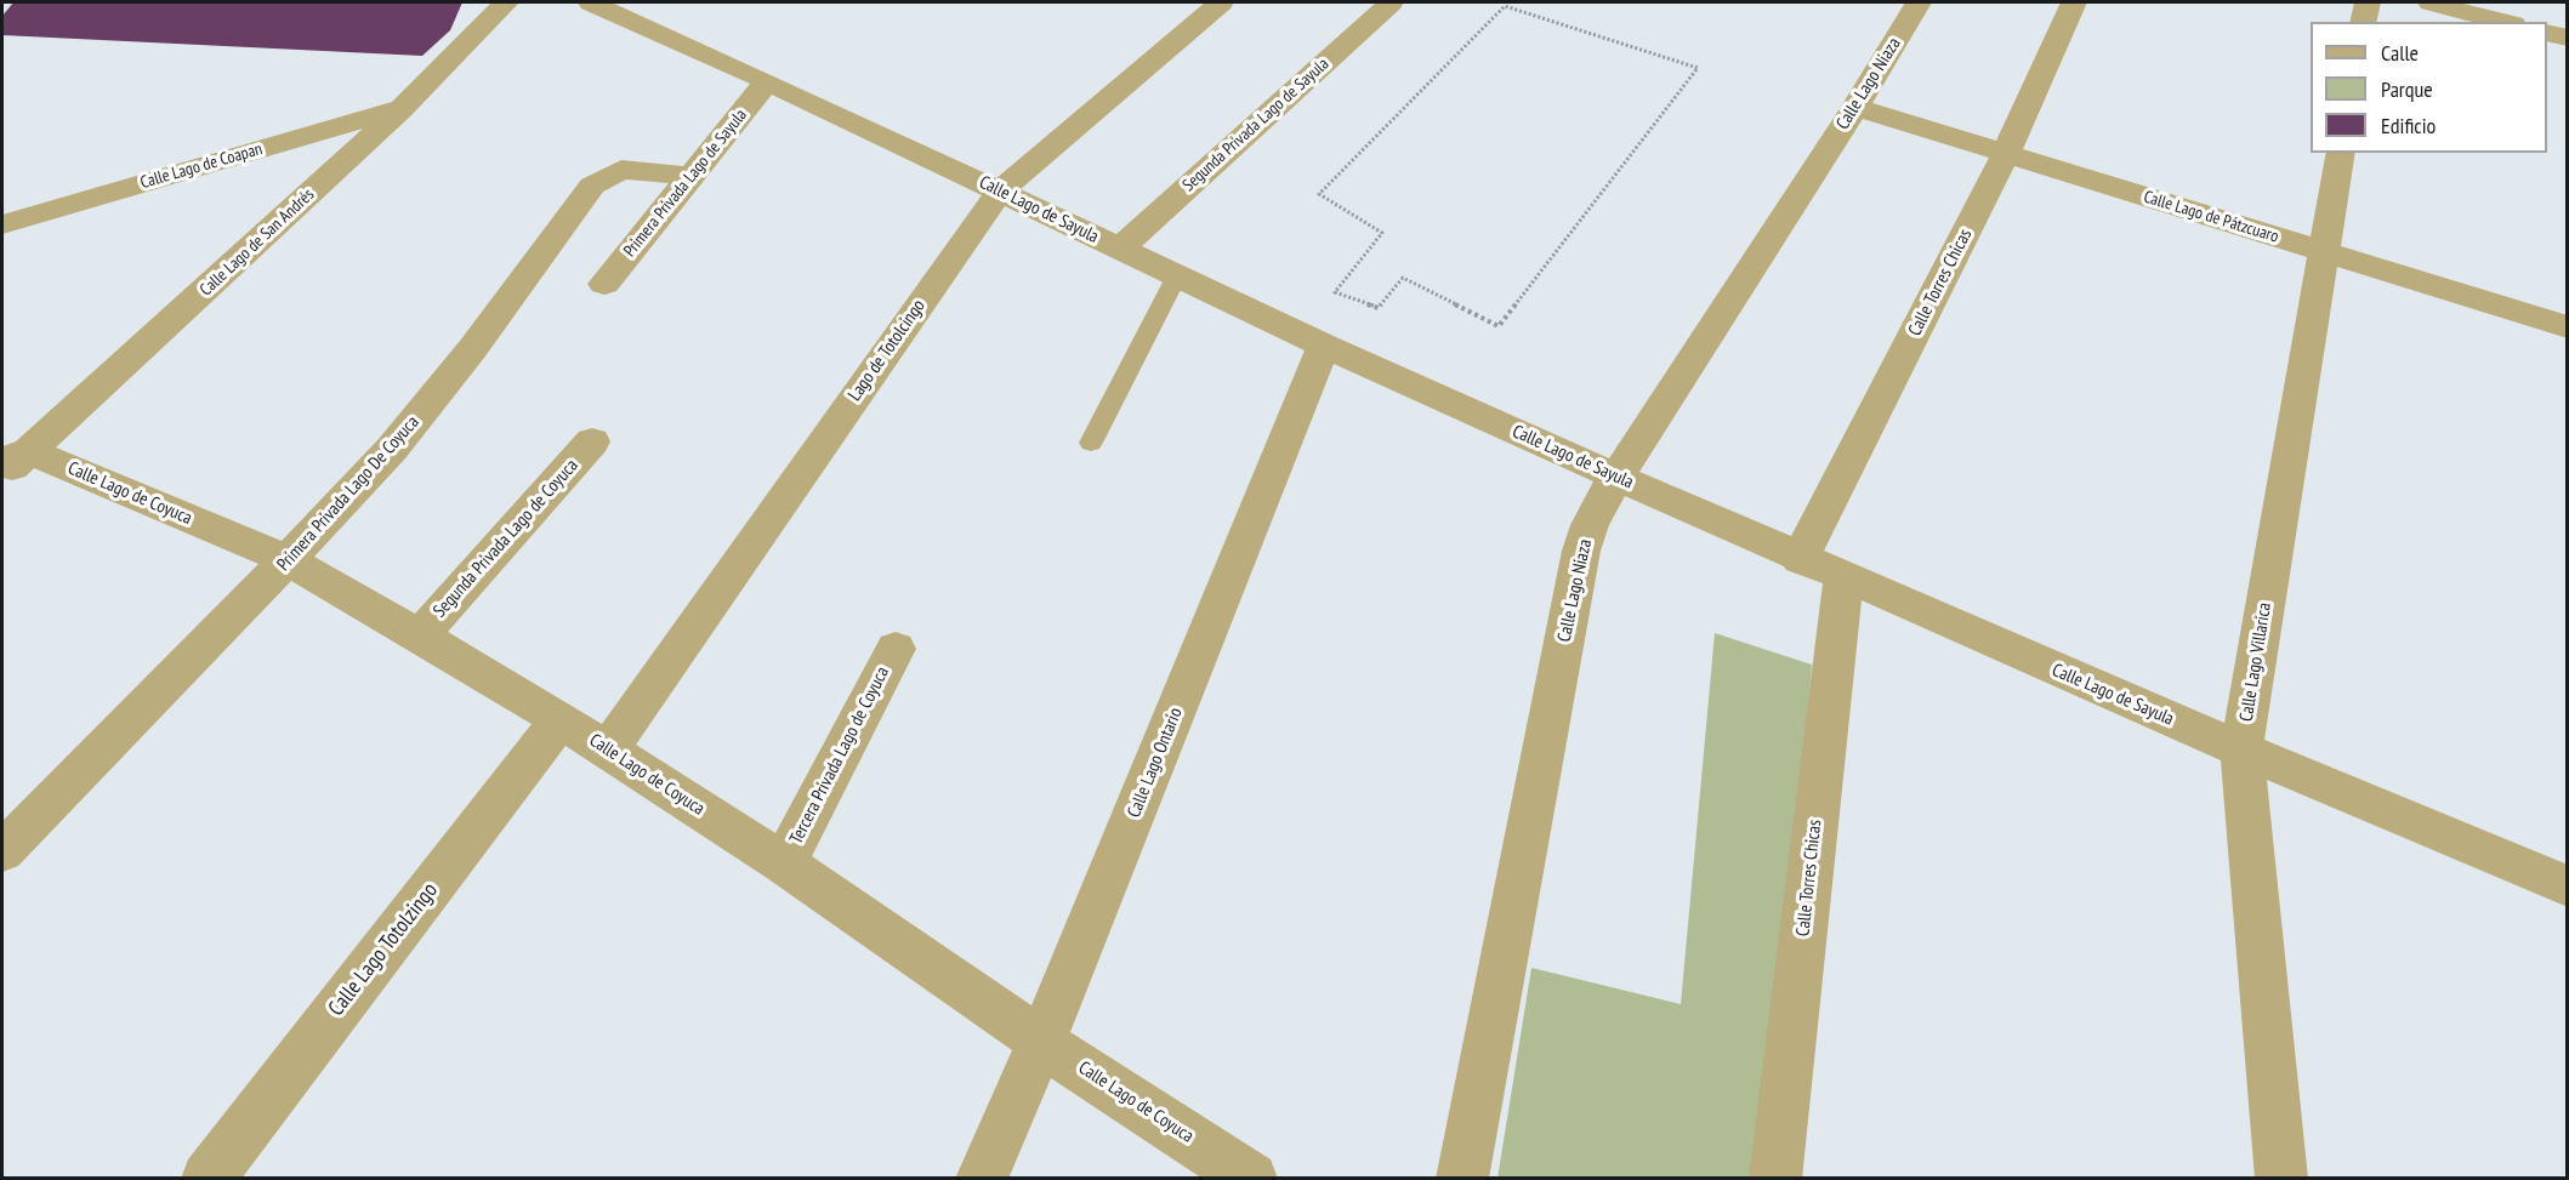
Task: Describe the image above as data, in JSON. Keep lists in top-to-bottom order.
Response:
{
  "streets": {
    "street": [
      "Calle Lago Niaza",
      "Segunda Privada Lago de Sayula",
      "Calle Lago de Coapan",
      "Primera Privada Lago de Sayula",
      "Calle Lago de Sayula",
      "Calle Lago de Pátzcuaro",
      "Calle Lago de San Andrés",
      "Calle Torres Chicas",
      "Lago de Totolcingo",
      "Calle Lago de Coyuca",
      "Primera Privada Lago De Coyuca",
      "Segunda Privada Lago de Coyuca",
      "Calle Lago Villarica",
      "Tercera Privada Lago de Coyuca",
      "Calle Lago Ontario",
      "Calle Lago Totolzingo"
    ]
  },
  "crossings": [
    ["Calle Lago Niaza", "Calle Lago de Sayula"],
    ["Calle Lago Niaza", "Calle Lago de Pátzcuaro"],
    ["Segunda Privada Lago de Sayula", "Calle Lago de Sayula"],
    ["Calle Lago de Coapan", "Calle Lago de San Andrés"],
    ["Primera Privada Lago de Sayula", "Calle Lago de Sayula"],
    ["Primera Privada Lago de Sayula", "Primera Privada Lago De Coyuca"],
    ["Calle Lago de Sayula", "Calle Torres Chicas"],
    ["Calle Lago de Sayula", "Lago de Totolcingo"],
    ["Calle Lago de Sayula", "Calle Lago Villarica"],
    ["Calle Lago de Sayula", "Calle Lago Ontario"],
    ["Calle Lago de Pátzcuaro", "Calle Torres Chicas"],
    ["Calle Lago de Pátzcuaro", "Calle Lago Villarica"],
    ["Calle Lago de San Andrés", "Calle Lago de Coyuca"],
    ["Lago de Totolcingo", "Calle Lago de Coyuca"],
    ["Calle Lago de Coyuca", "Primera Privada Lago De Coyuca"],
    ["Calle Lago de Coyuca", "Segunda Privada Lago de Coyuca"],
    ["Calle Lago de Coyuca", "Tercera Privada Lago de Coyuca"],
    ["Calle Lago de Coyuca", "Calle Lago Ontario"],
    ["Calle Lago de Coyuca", "Calle Lago Totolzingo"]
  ],
  "legend": ["Calle", "Parque", "Edificio"]
}
